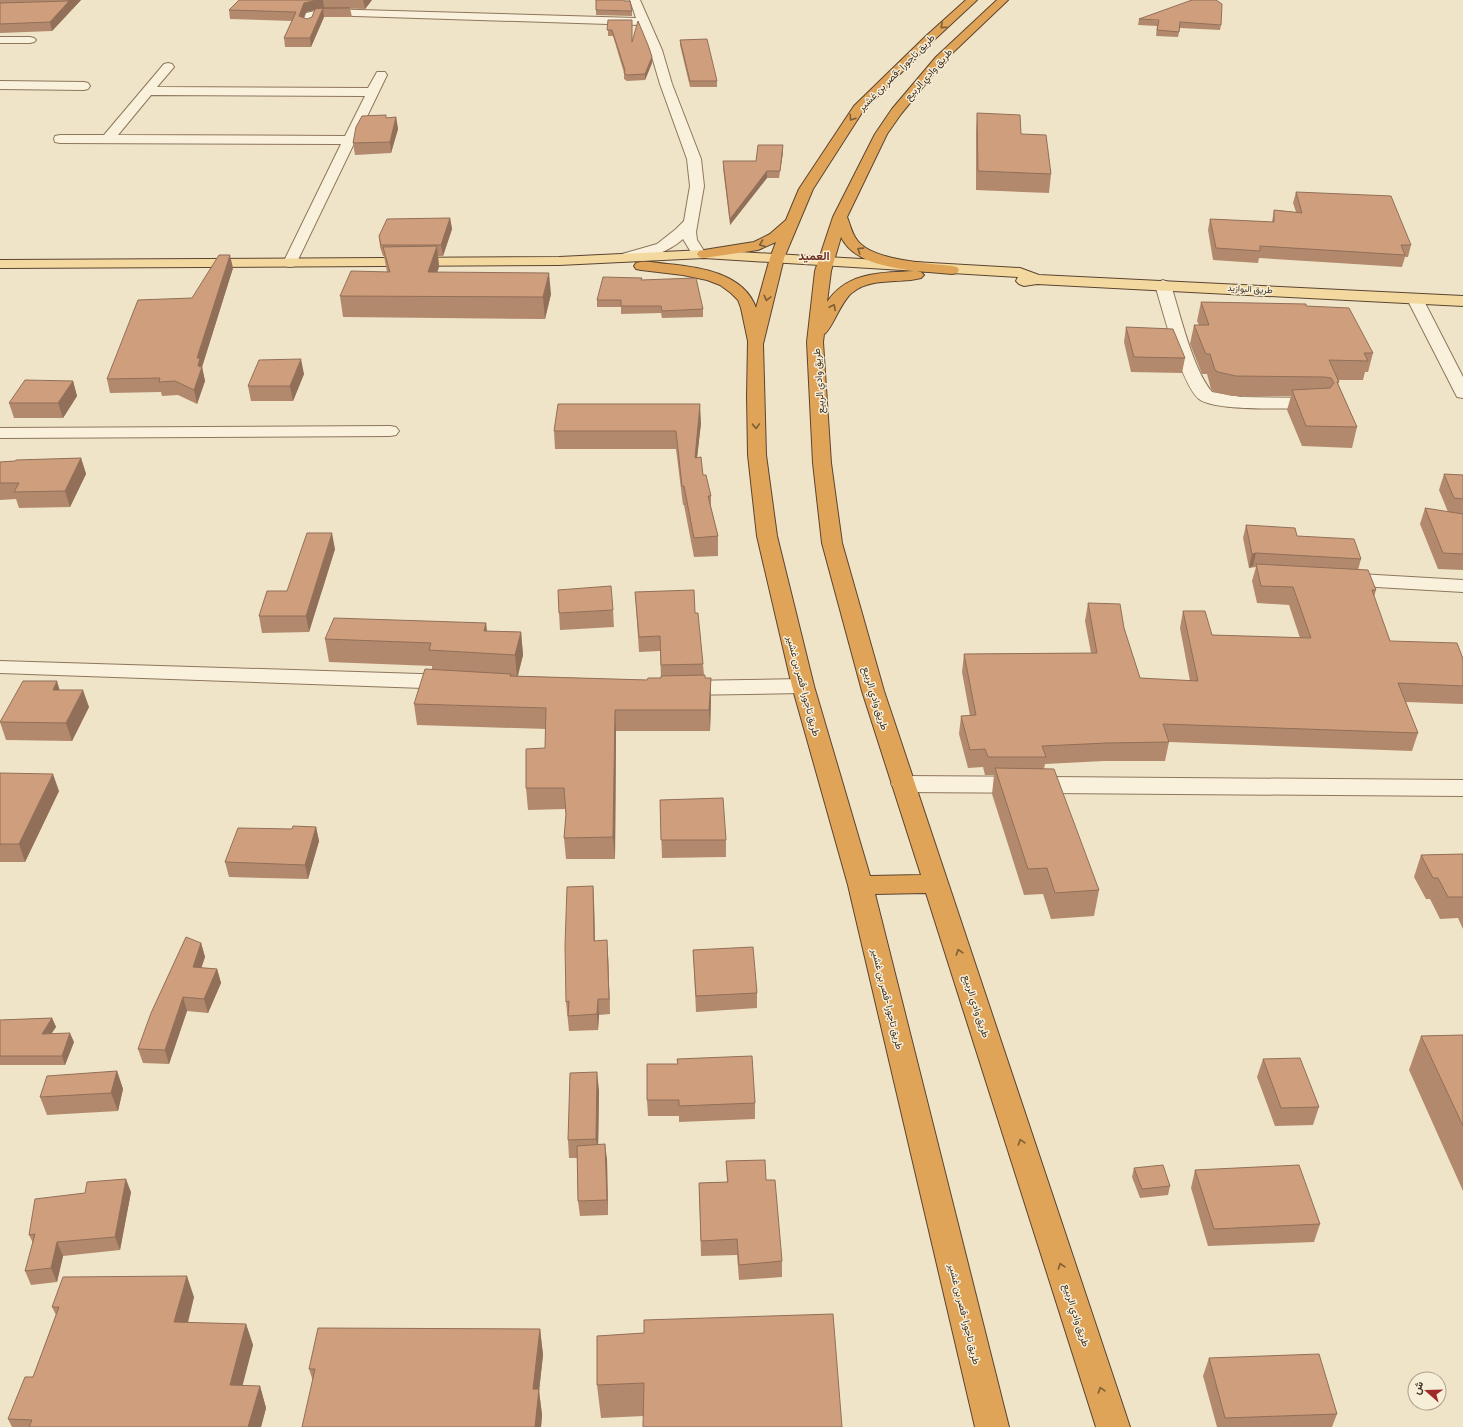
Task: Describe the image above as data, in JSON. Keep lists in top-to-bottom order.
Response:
{
  "streets": {
    "highway": ["طريق تاجورا -قصر بن غشير", "طريق وادي الربيع"],
    "main road": ["طريق البوازيد"]
  },
  "one_way": ["طريق تاجورا -قصر بن غشير", "طريق وادي الربيع"],
  "districts": ["العميد"],
  "north": "left"
}
